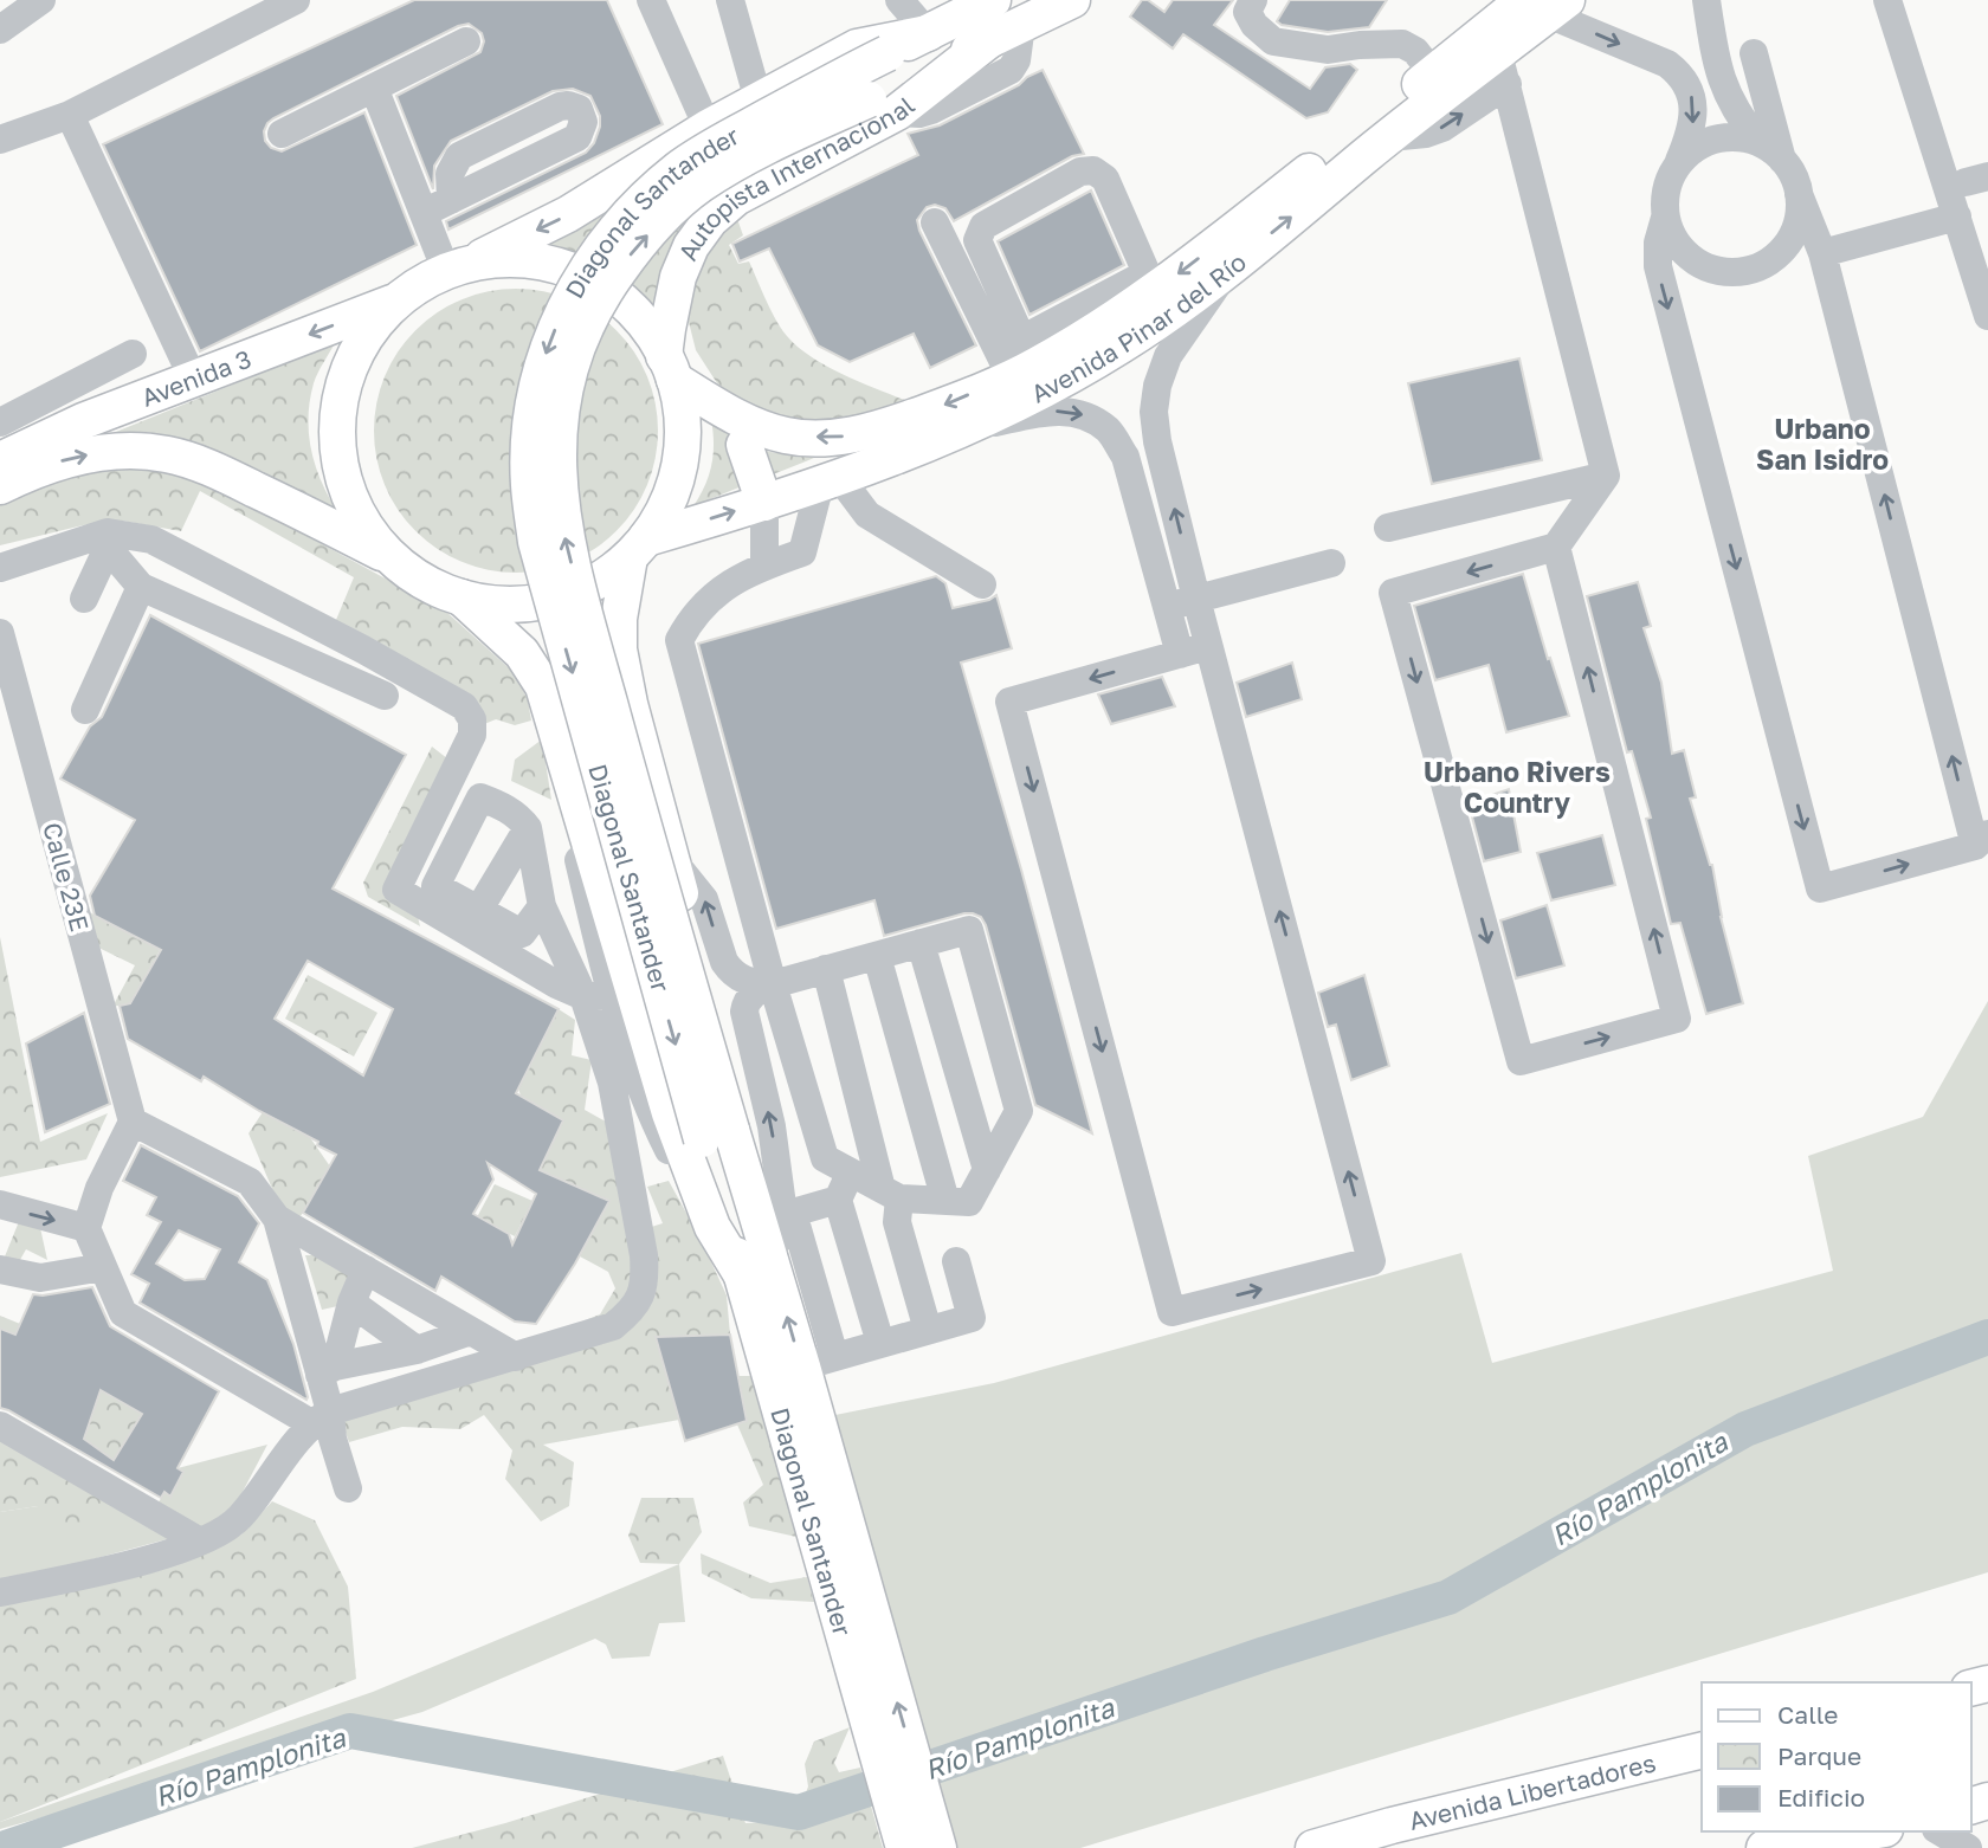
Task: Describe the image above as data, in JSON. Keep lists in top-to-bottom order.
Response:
{
  "streets": {
    "main road": [
      "Autopista Internacional",
      "Diagonal Santander",
      "Avenida Pinar del Río",
      "Avenida 3",
      "Avenida Libertadores"
    ],
    "street": ["Calle 23E"]
  },
  "crossings": [
    ["Autopista Internacional", "Diagonal Santander"],
    ["Autopista Internacional", "Avenida Pinar del Río"]
  ],
  "one_way": ["Avenida 3"],
  "districts": ["Urbano San Isidro", "Urbano Rivers Country"],
  "water": ["Río Pamplonita"],
  "legend": ["Calle", "Parque", "Edificio"]
}
